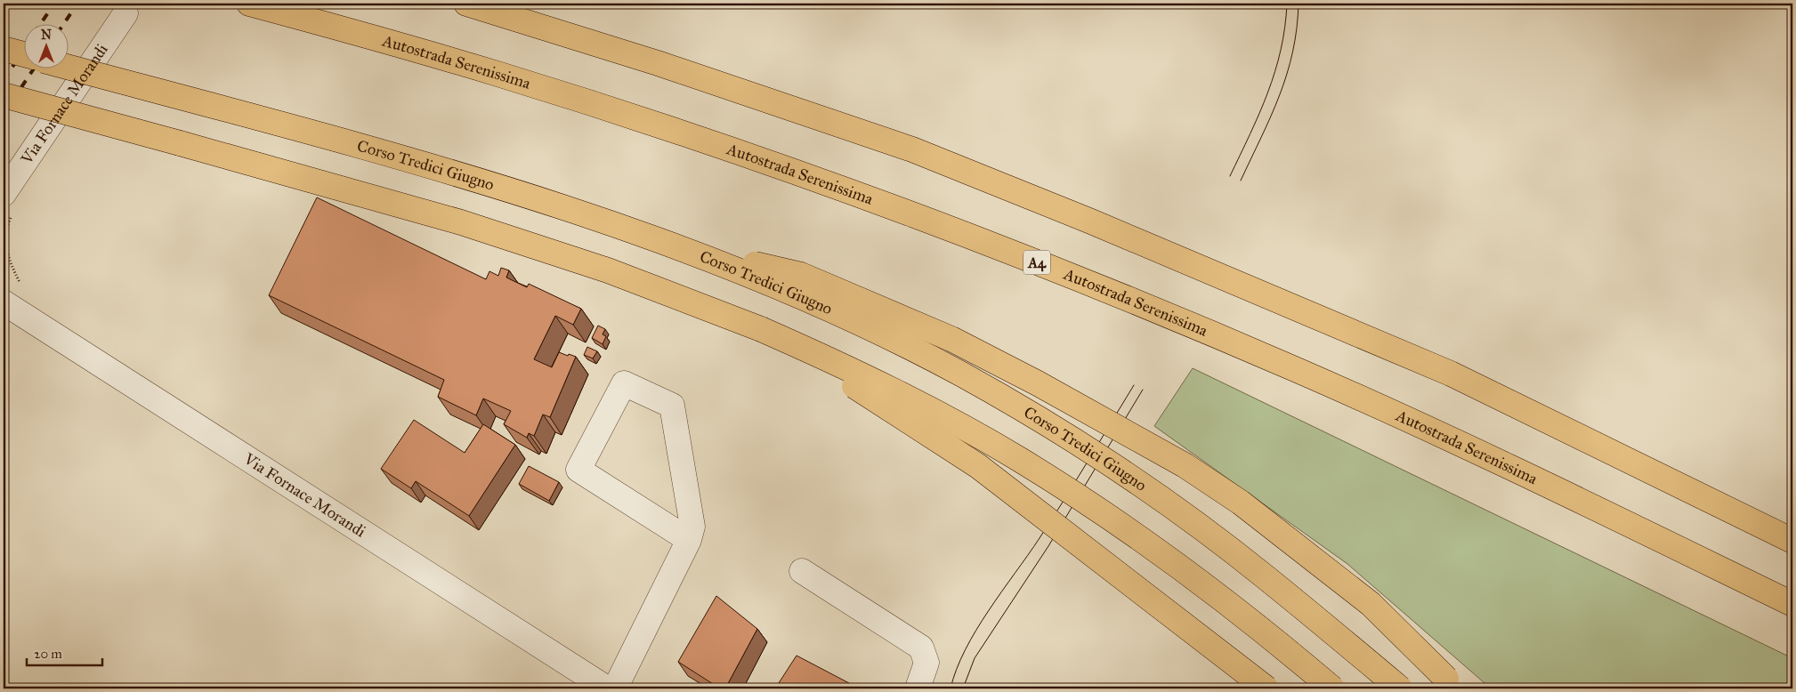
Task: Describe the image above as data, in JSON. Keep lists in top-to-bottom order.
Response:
{
  "streets": {
    "highway": ["Autostrada Serenissima", "Corso Tredici Giugno", "A4"],
    "street": ["Via Fornace Morandi"]
  },
  "scale_bar": "20 m",
  "north": "top"
}
